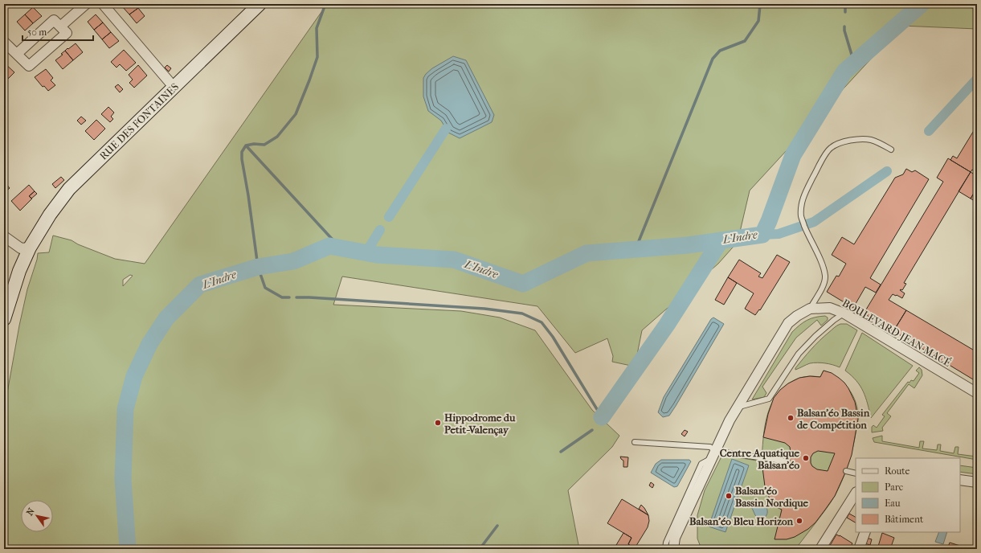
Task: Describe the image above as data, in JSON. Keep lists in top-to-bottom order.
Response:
{
  "streets": {
    "street": ["RUE DES FONTAINES", "BOULEVARD JEAN MACÉ"]
  },
  "water": ["L'Indre"],
  "places": [
    "Balsan'éo Bassin de Compétition",
    "Hippodrome du Petit-Valençay",
    "Centre Aquatique Balsan'éo",
    "Balsan'éo Bassin Nordique",
    "Balsan'éo Bleu Horizon"
  ],
  "legend": [
    "Route",
    "Parc",
    "Eau",
    "Bâtiment"
  ],
  "scale_bar": "50 m",
  "north": "top left"
}
